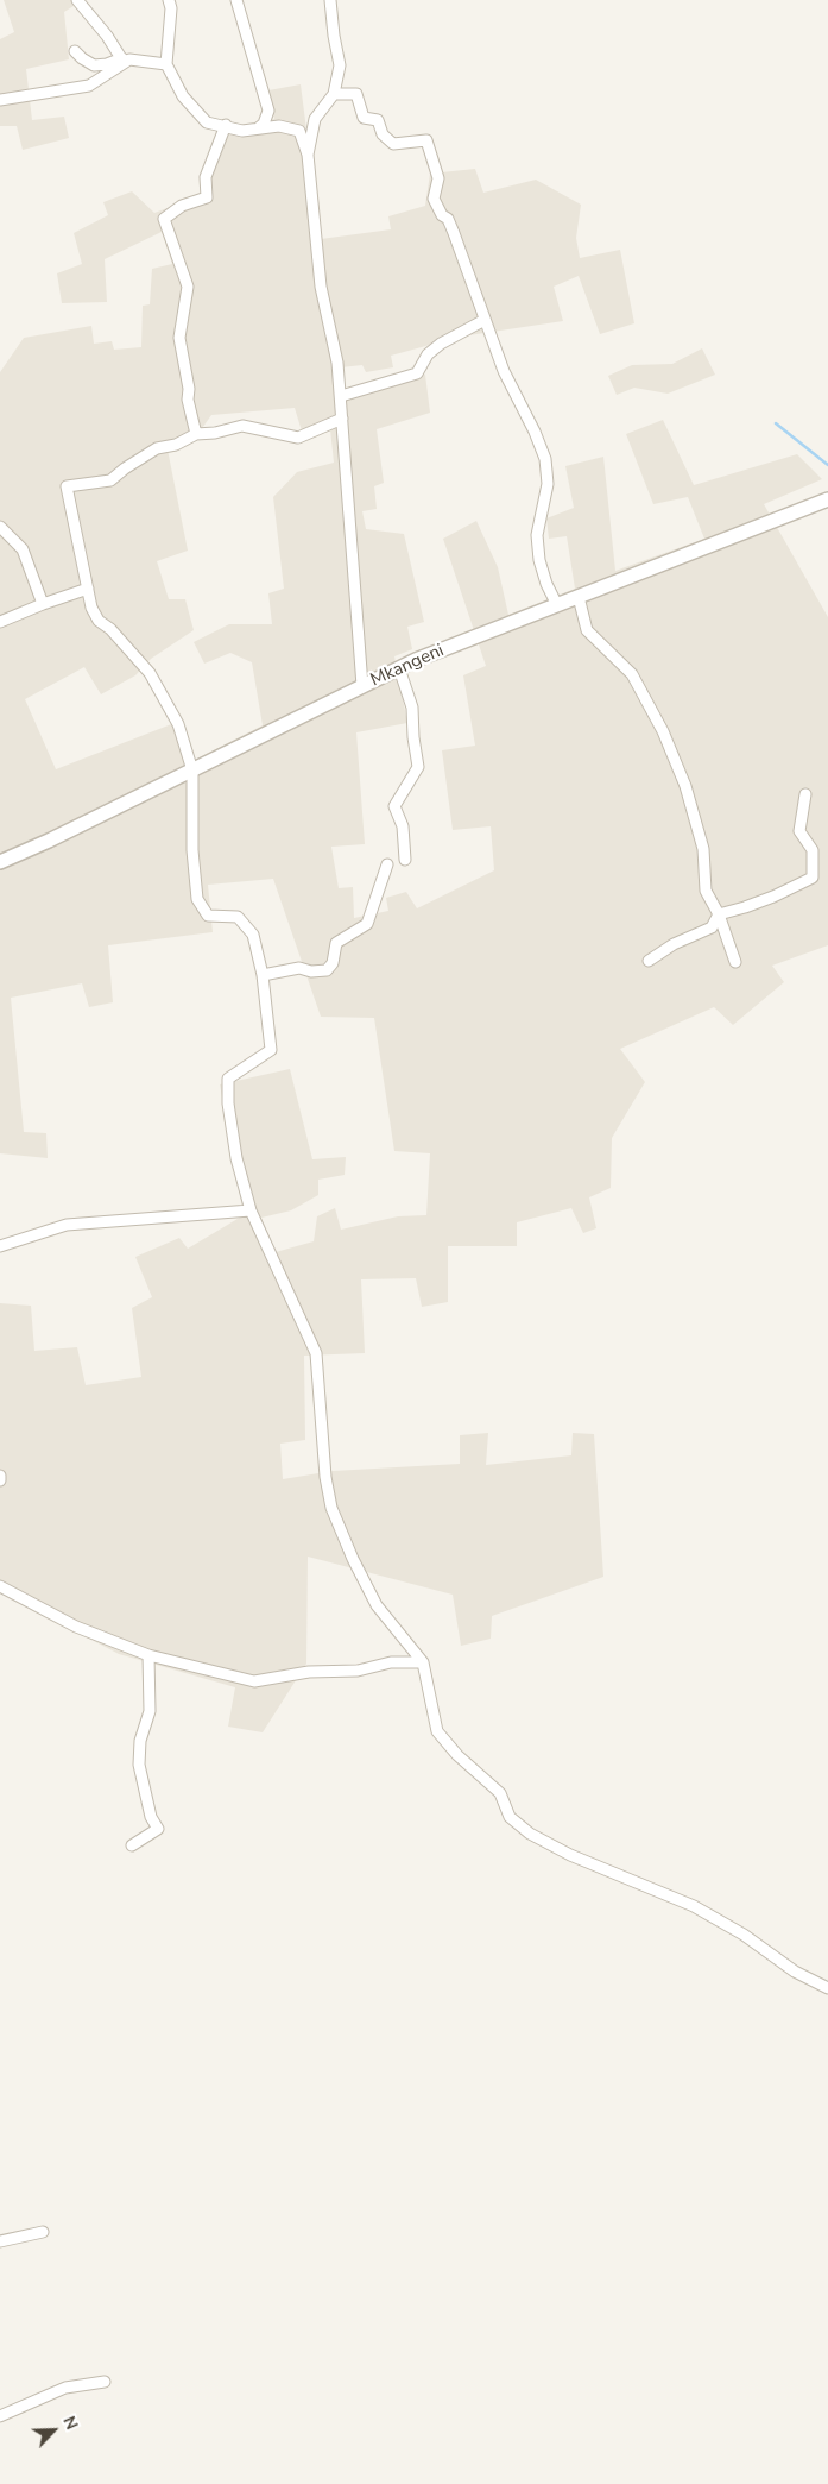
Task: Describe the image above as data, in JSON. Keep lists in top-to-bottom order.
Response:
{
  "streets": {
    "street": ["Mkangeni"]
  },
  "north": "top right"
}
